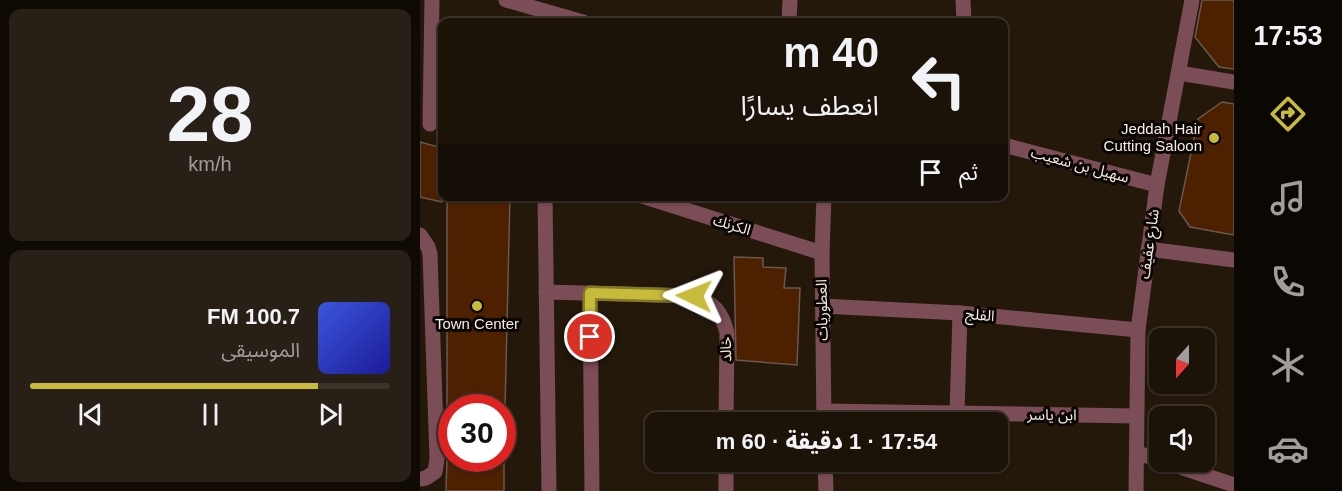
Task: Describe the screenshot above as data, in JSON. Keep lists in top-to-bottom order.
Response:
{
  "streets": {
    "street": [
      "سهيل بن شعيب",
      "الكرنك",
      "شارع عفيف",
      "العطوريات",
      "الفلج",
      "خالد",
      "ابن ياسر"
    ]
  },
  "crossings": [
    ["سهيل بن شعيب", "شارع عفيف"],
    ["الكرنك", "العطوريات"],
    ["شارع عفيف", "الفلج"],
    ["شارع عفيف", "ابن ياسر"],
    ["العطوريات", "الفلج"]
  ],
  "places": ["Jeddah Hair Cutting Saloon", "Town Center"],
  "north": "bottom",
  "page": {
    "tabs": "17:53",
    "tile": ["28", "km/h"],
    "turn": ["40 m", "انعطف يسارًا"],
    "then": "ثم",
    "song": ["100.7 FM", "الموسيقى"],
    "limit": "30",
    "trip": "17:54 · 1 دقيقة · 60 m"
  }
}
